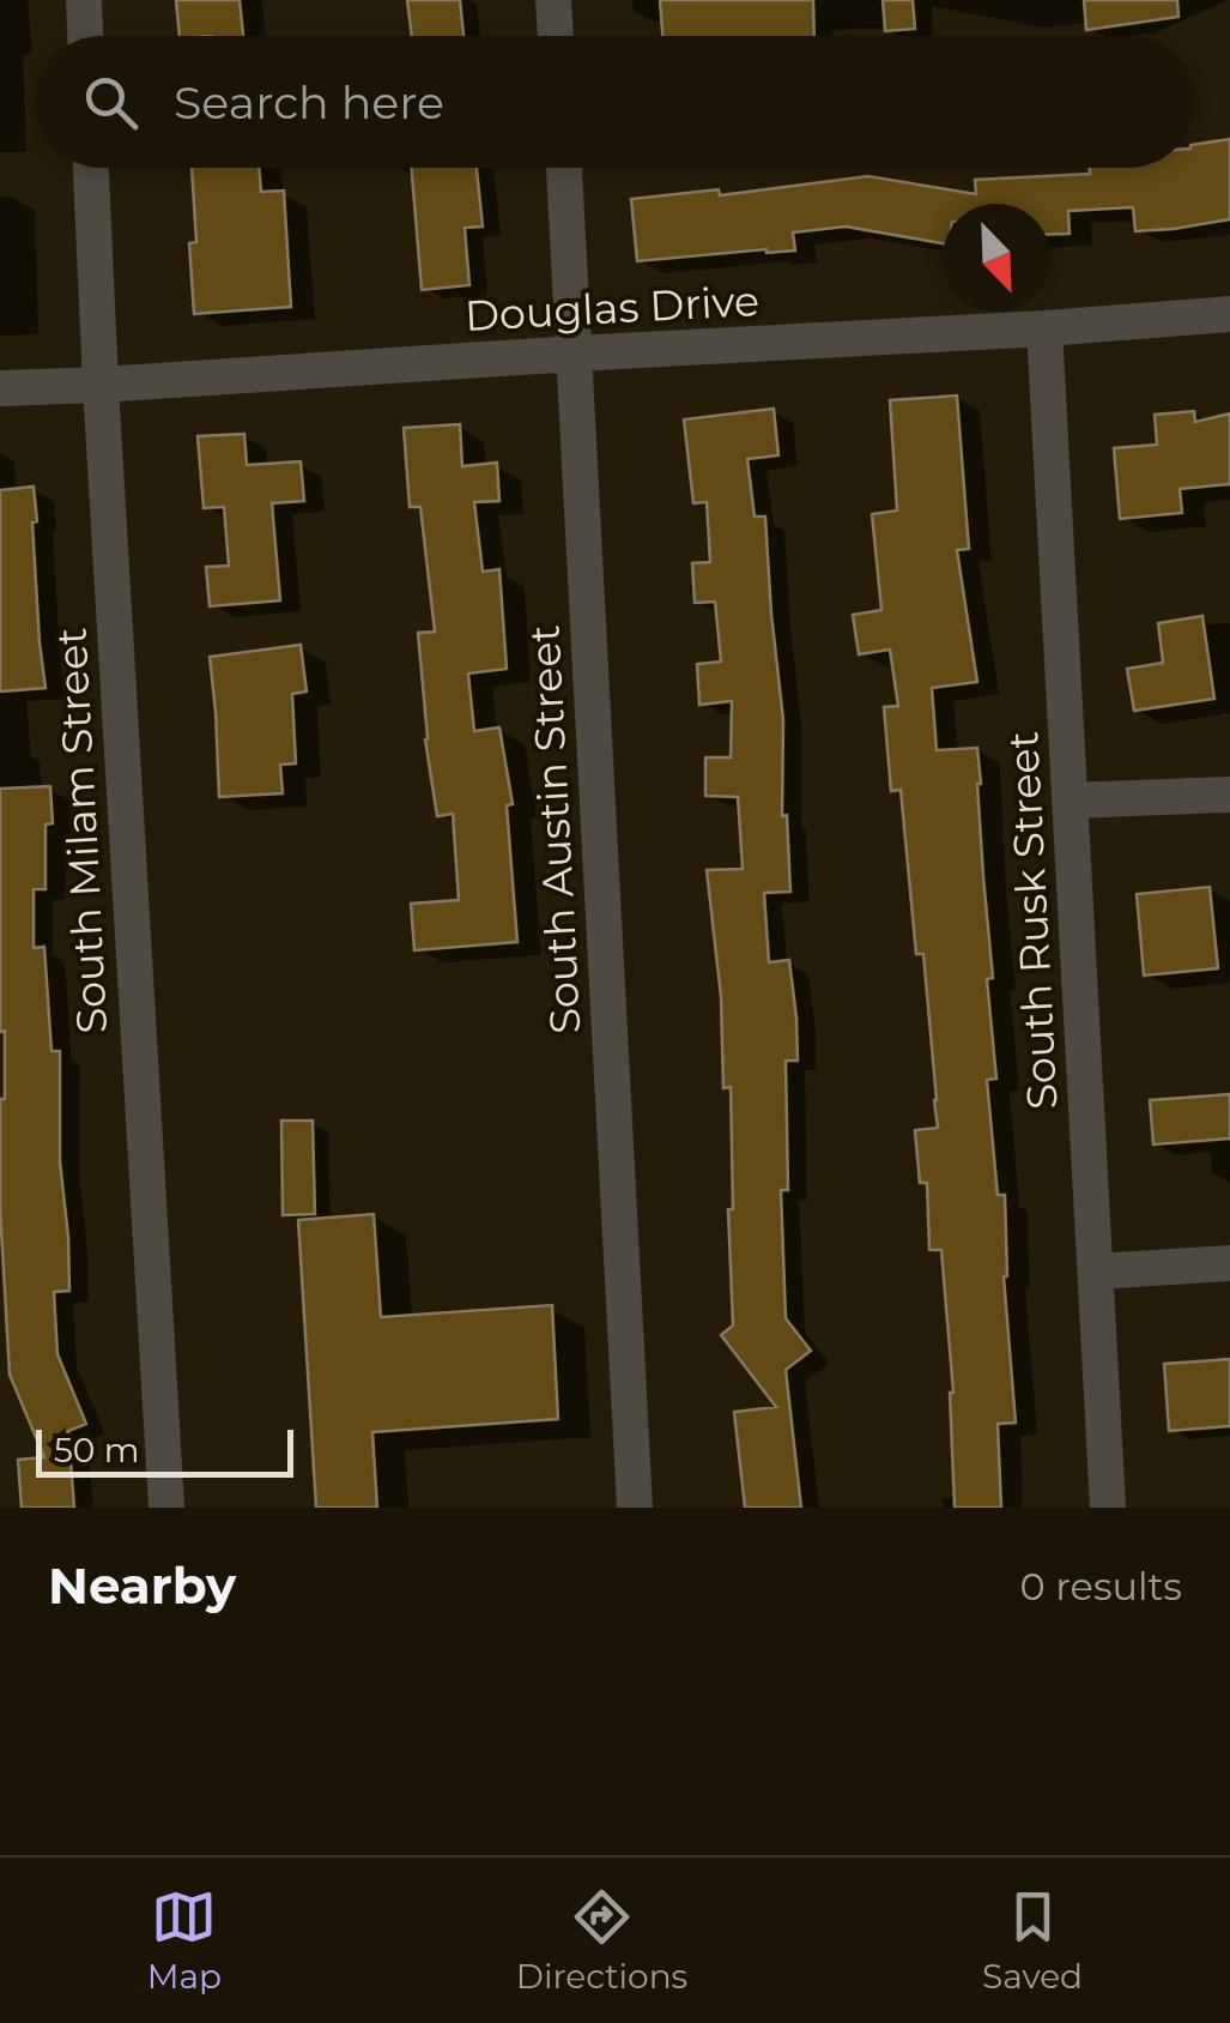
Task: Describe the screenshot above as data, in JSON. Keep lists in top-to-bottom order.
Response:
{
  "streets": {
    "street": [
      "Douglas Drive",
      "South Austin Street",
      "South Milam Street",
      "South Rusk Street"
    ]
  },
  "crossings": [
    ["Douglas Drive", "South Austin Street"],
    ["Douglas Drive", "South Milam Street"],
    ["Douglas Drive", "South Rusk Street"]
  ],
  "scale_bar": "50 m",
  "north": "bottom right",
  "page": {
    "search": "Search here",
    "scale": "50 m",
    "heading": ["Nearby", "0 results"],
    "nav": ["Map", "Directions", "Saved"]
  }
}
